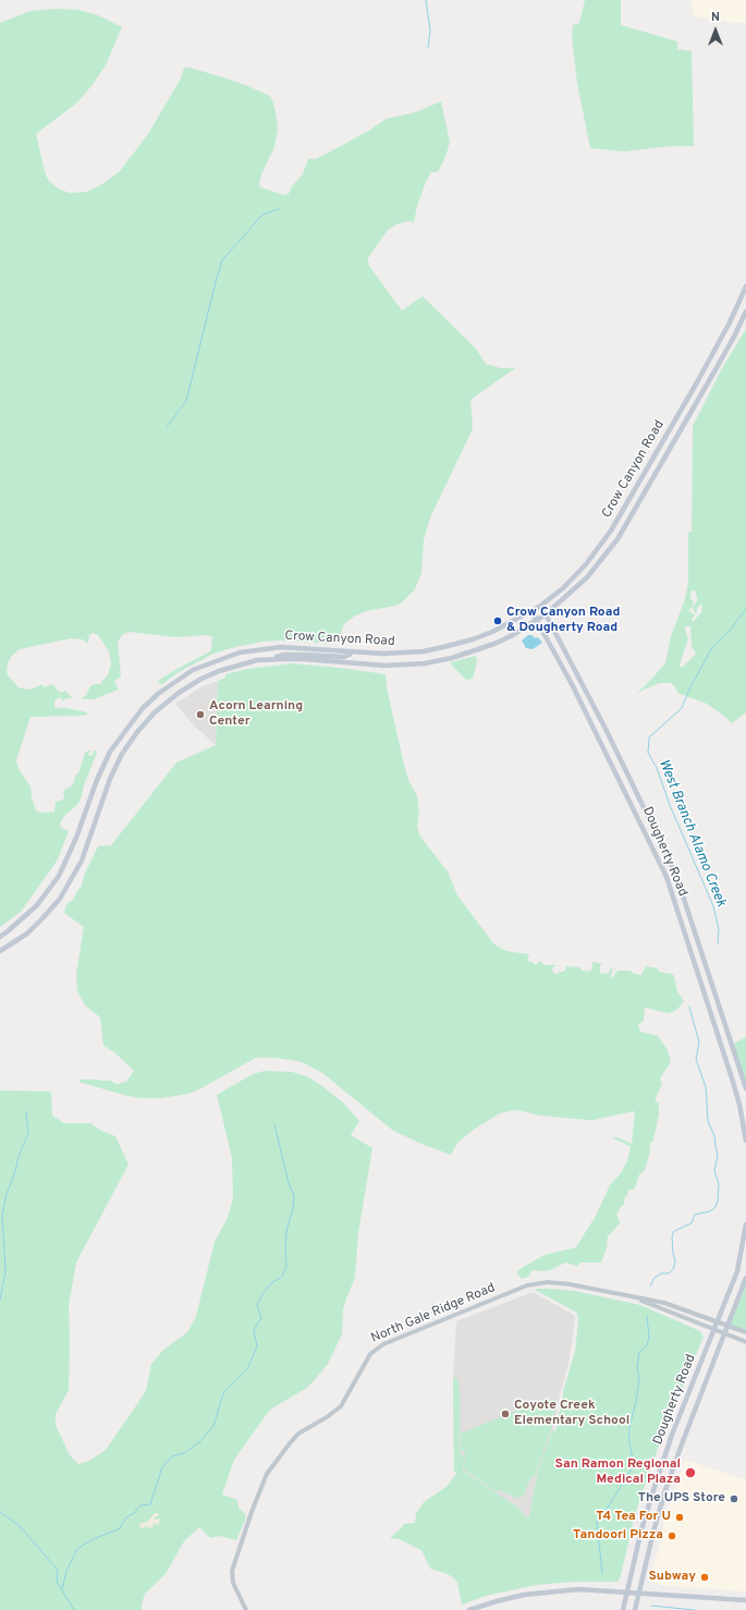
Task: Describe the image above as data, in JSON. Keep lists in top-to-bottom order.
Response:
{
  "streets": {
    "main road": ["Crow Canyon Road", "Dougherty Road"],
    "street": ["North Gale Ridge Road"]
  },
  "crossings": [
    ["Crow Canyon Road", "Dougherty Road"],
    ["Dougherty Road", "North Gale Ridge Road"]
  ],
  "water": ["West Branch Alamo Creek"],
  "places": [
    "Crow Canyon Road & Dougherty Road",
    "Acorn Learning Center",
    "Coyote Creek Elementary School",
    "San Ramon Regional Medical Plaza",
    "The UPS Store",
    "T4 Tea For U",
    "Tandoori Pizza",
    "Subway"
  ],
  "north": "top"
}
